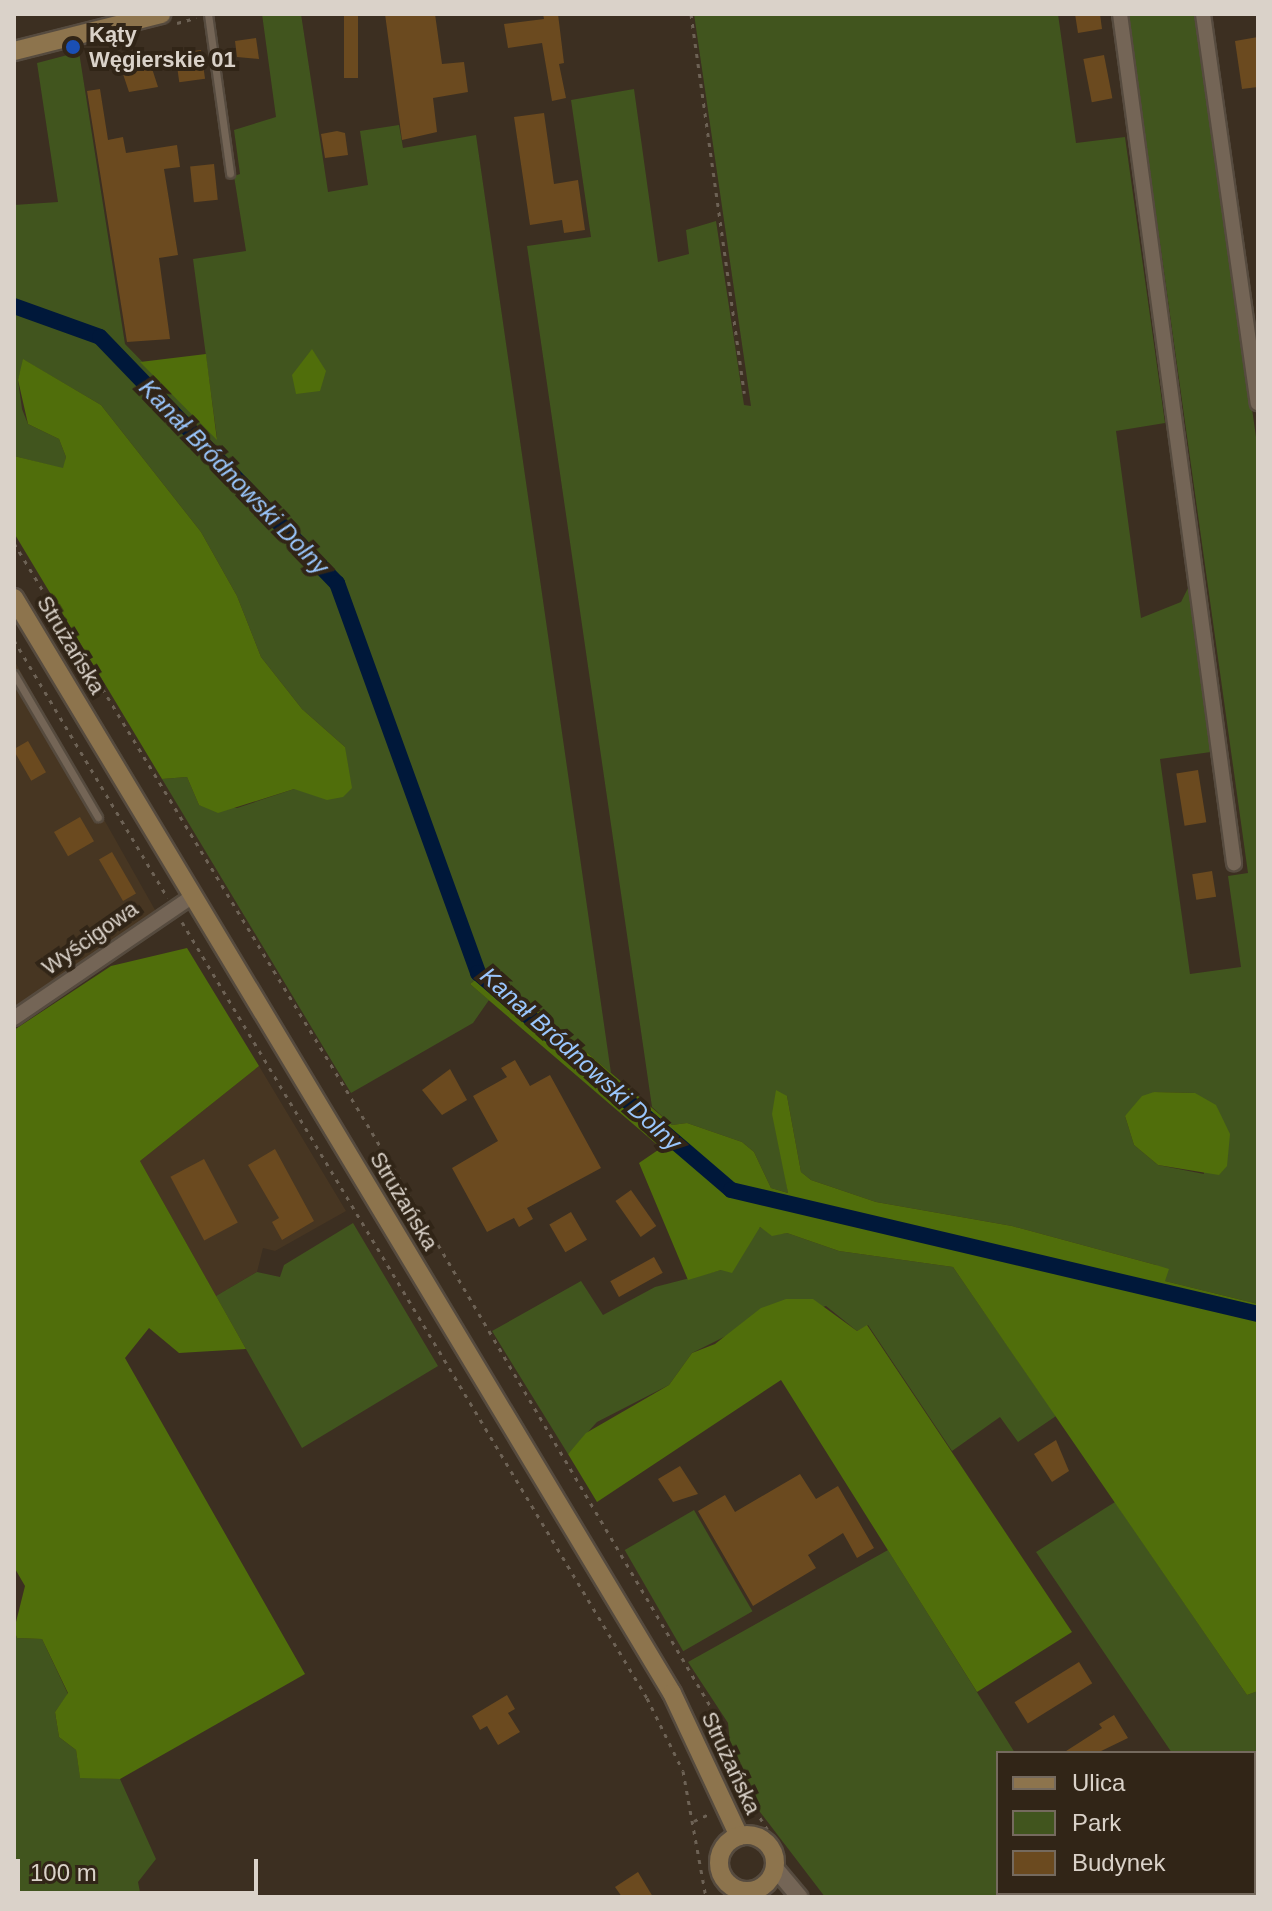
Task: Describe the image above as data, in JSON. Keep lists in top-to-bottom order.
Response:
{
  "streets": {
    "main road": ["Strużańska"],
    "street": ["Wyścigowa"]
  },
  "crossings": [
    ["Strużańska", "Wyścigowa"]
  ],
  "water": ["Kanał Bródnowski Dolny"],
  "places": ["Kąty Węgierskie 01"],
  "legend": ["Ulica", "Park", "Budynek"],
  "scale_bar": "100 m"
}
